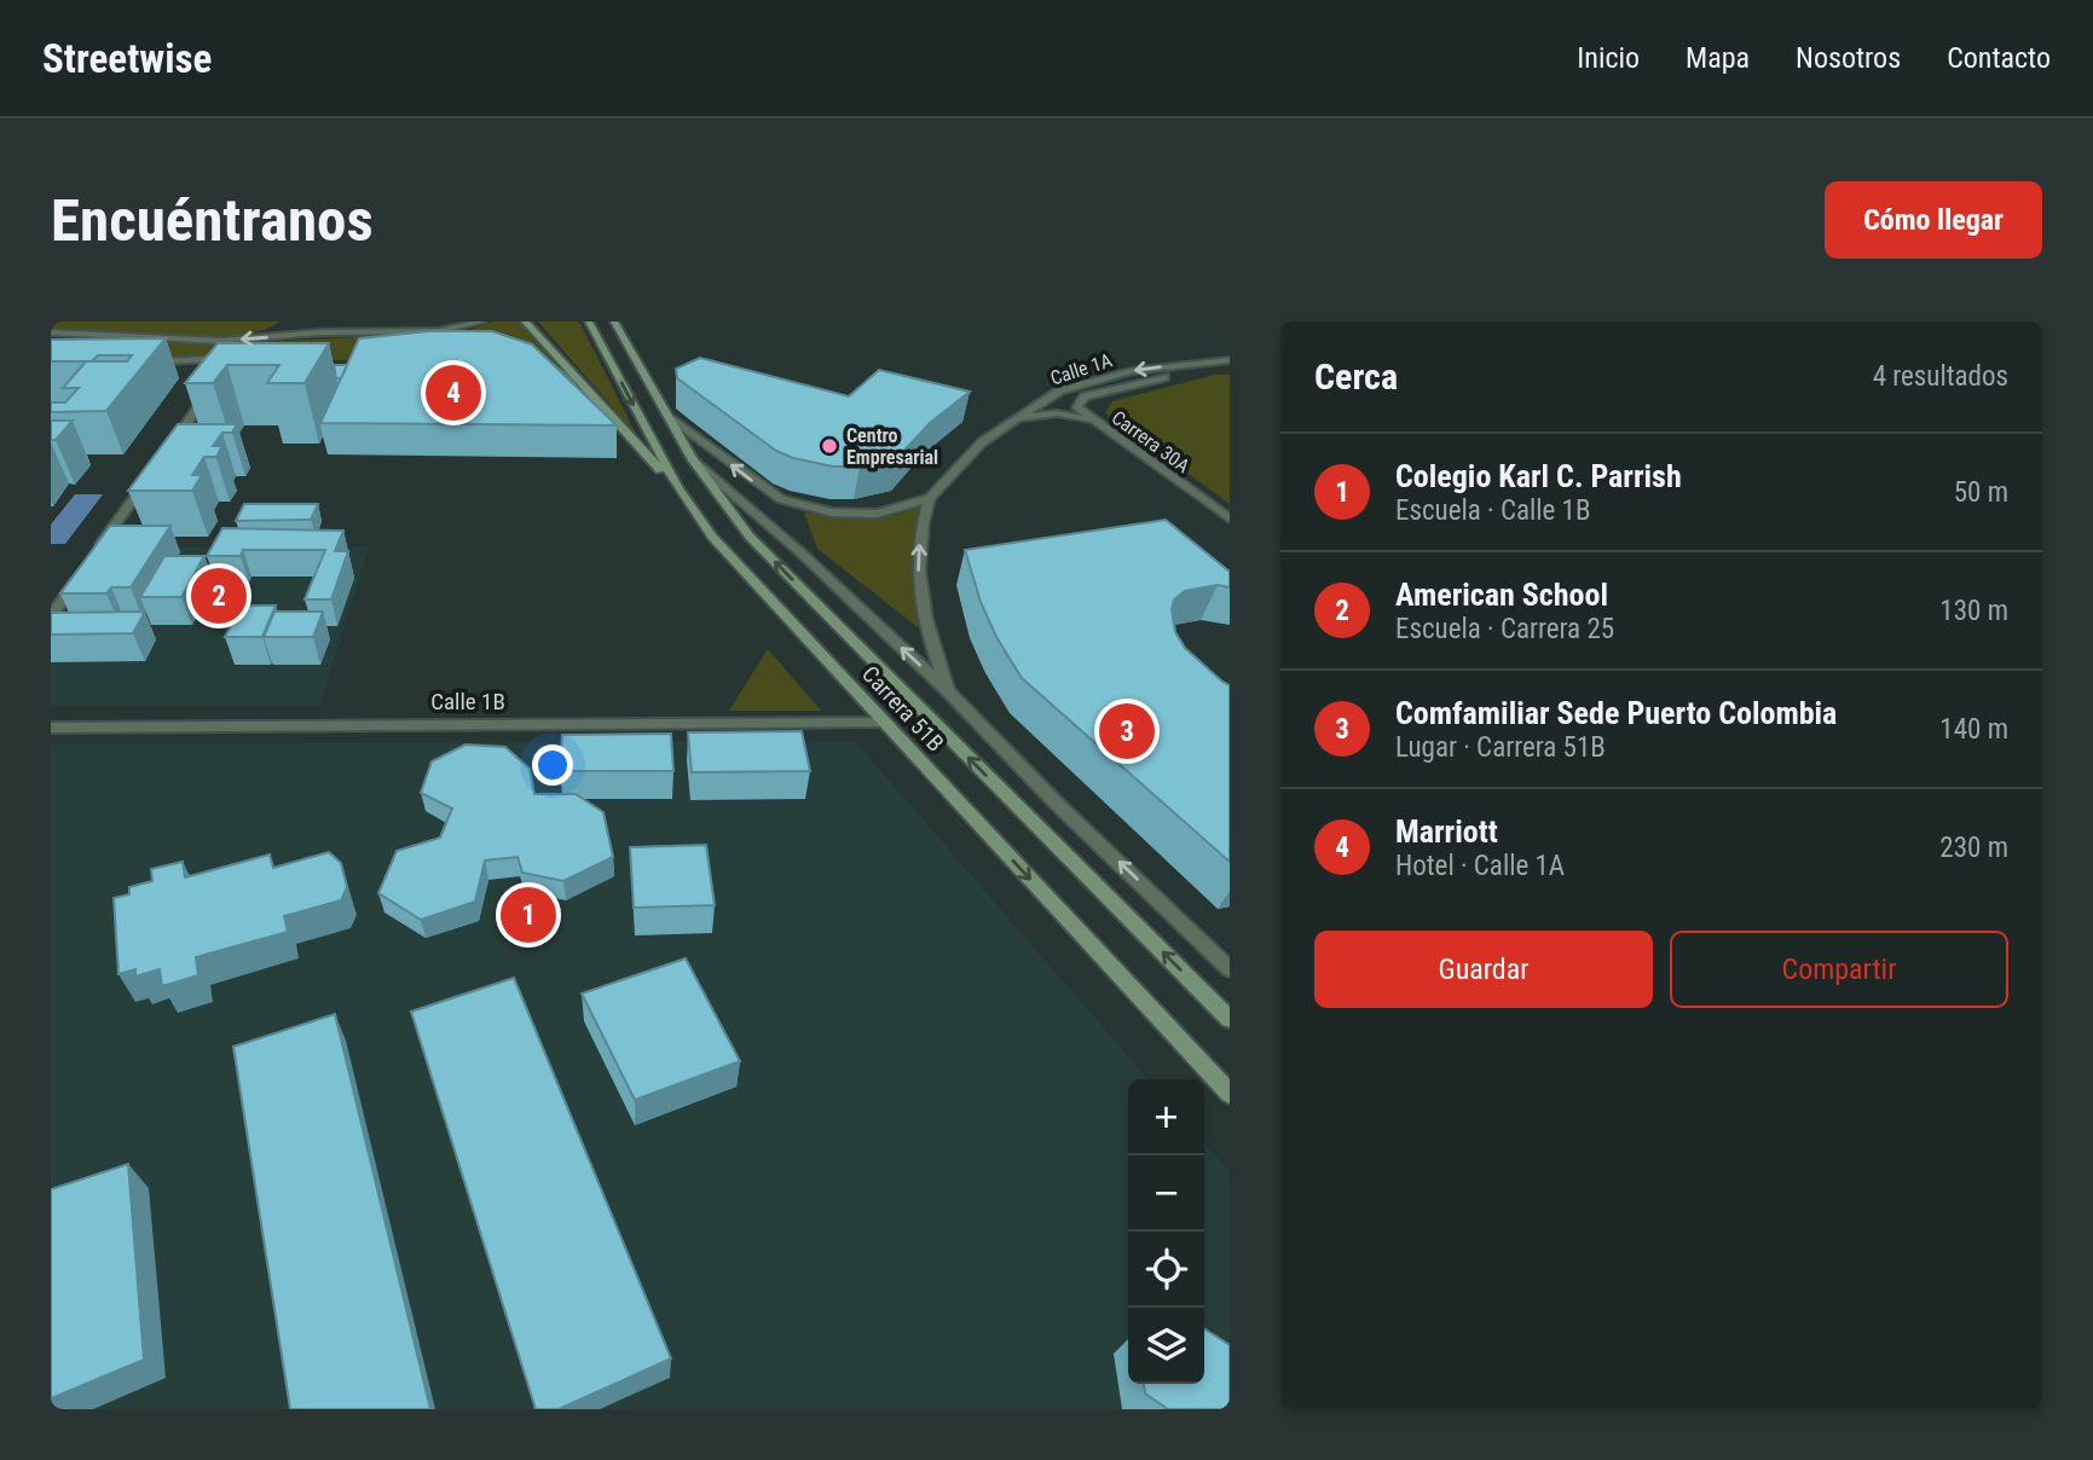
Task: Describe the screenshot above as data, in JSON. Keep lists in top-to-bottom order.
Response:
{
  "streets": {
    "main road": ["Carrera 51B"],
    "street": ["Calle 1A", "Carrera 30A", "Calle 1B"]
  },
  "crossings": [
    ["Calle 1A", "Carrera 30A"],
    ["Calle 1B", "Carrera 51B"]
  ],
  "places": ["Centro Empresarial"],
  "page": {
    "header": "Streetwise",
    "nav": [
      "Inicio",
      "Mapa",
      "Nosotros",
      "Contacto"
    ],
    "buttons": [
      "Cómo llegar",
      ["Guardar", "Compartir"]
    ],
    "title": "Encuéntranos",
    "heading": ["Cerca", "4 resultados"],
    "pins": [
      "4",
      "2",
      "3",
      "1"
    ],
    "list": [
      {
        "mark": "1",
        "name": "Colegio Karl C. Parrish",
        "note": "Escuela · Calle 1B",
        "value": "50 m"
      },
      {
        "mark": "2",
        "name": "American School",
        "note": "Escuela · Carrera 25",
        "value": "130 m"
      },
      {
        "mark": "3",
        "name": "Comfamiliar Sede Puerto Colombia",
        "note": "Lugar · Carrera 51B",
        "value": "140 m"
      },
      {
        "mark": "4",
        "name": "Marriott",
        "note": "Hotel · Calle 1A",
        "value": "230 m"
      }
    ],
    "map_buttons": ["+", "−"]
  }
}
